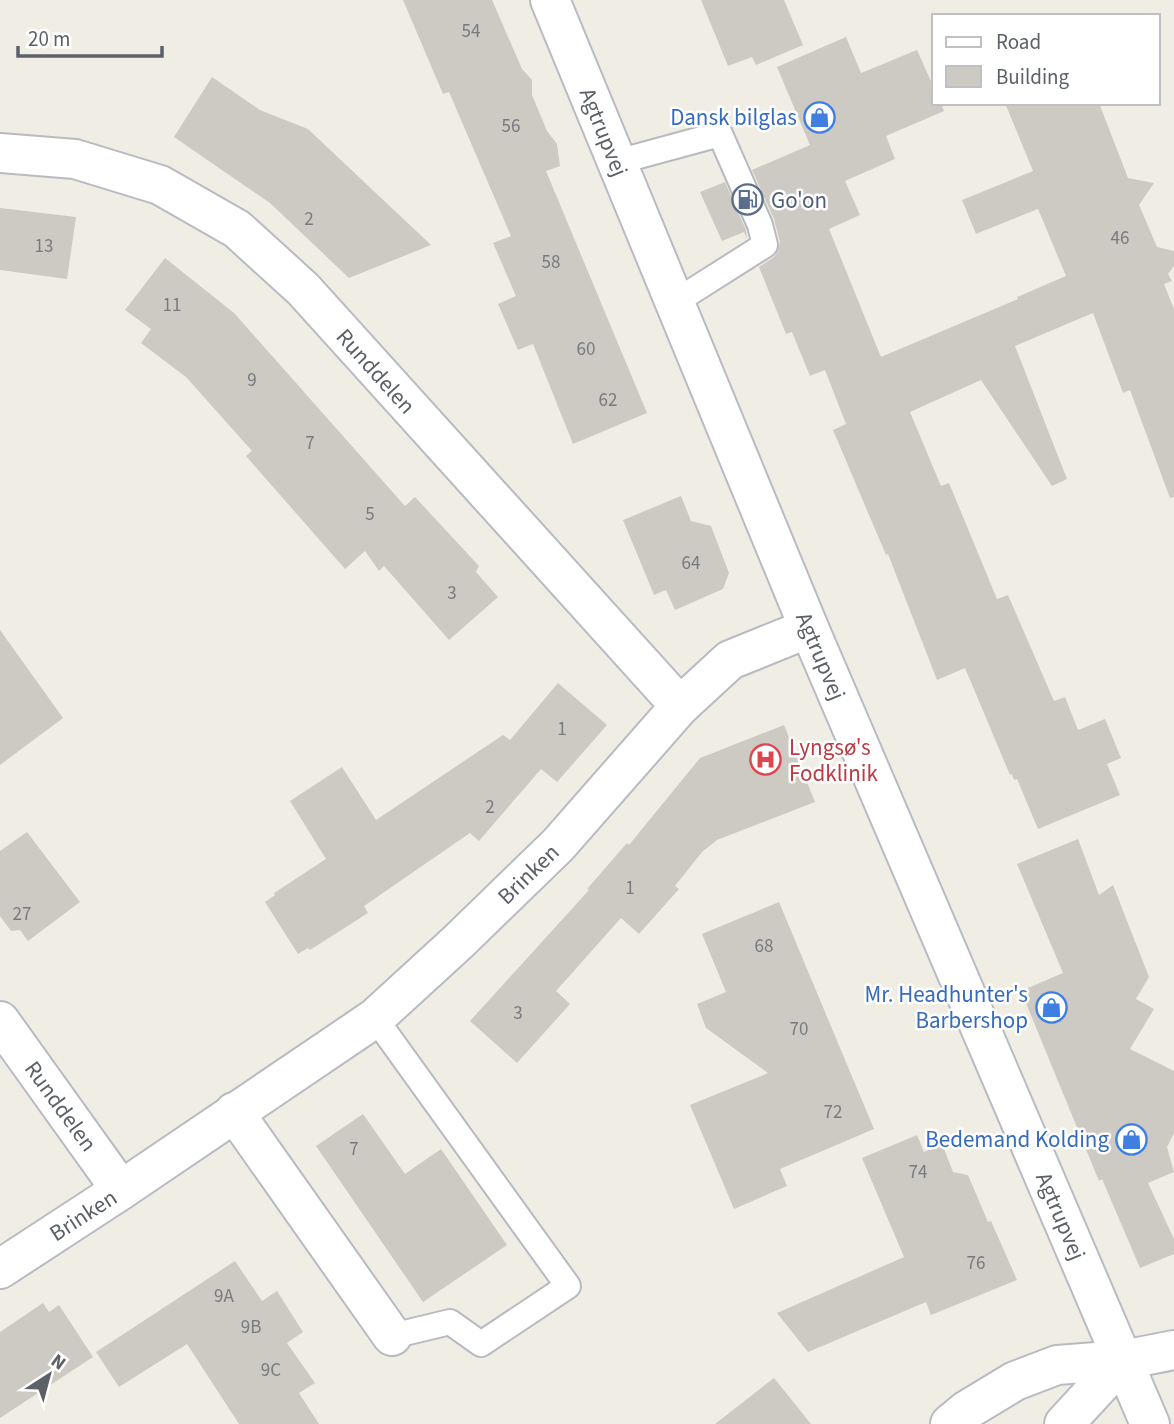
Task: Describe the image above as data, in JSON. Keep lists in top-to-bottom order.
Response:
{
  "streets": {
    "street": ["Agtrupvej", "Runddelen", "Brinken"]
  },
  "crossings": [
    ["Agtrupvej", "Brinken"],
    ["Runddelen", "Brinken"]
  ],
  "places": {
    "shop": ["Dansk bilglas", "Mr. Headhunter's Barbershop", "Bedemand Kolding"],
    "fuel station": ["Go'on"],
    "hospital": ["Lyngsø's Fodklinik"]
  },
  "house_numbers": [
    "54",
    "56",
    "2",
    "46",
    "13",
    "58",
    "11",
    "60",
    "9",
    "62",
    "7",
    "5",
    "64",
    "3",
    "1",
    "2",
    "1",
    "27",
    "68",
    "3",
    "70",
    "72",
    "7",
    "74",
    "76",
    "9A",
    "9B",
    "9C"
  ],
  "legend": ["Road", "Building"],
  "scale_bar": "20 m",
  "north": "top right"
}
